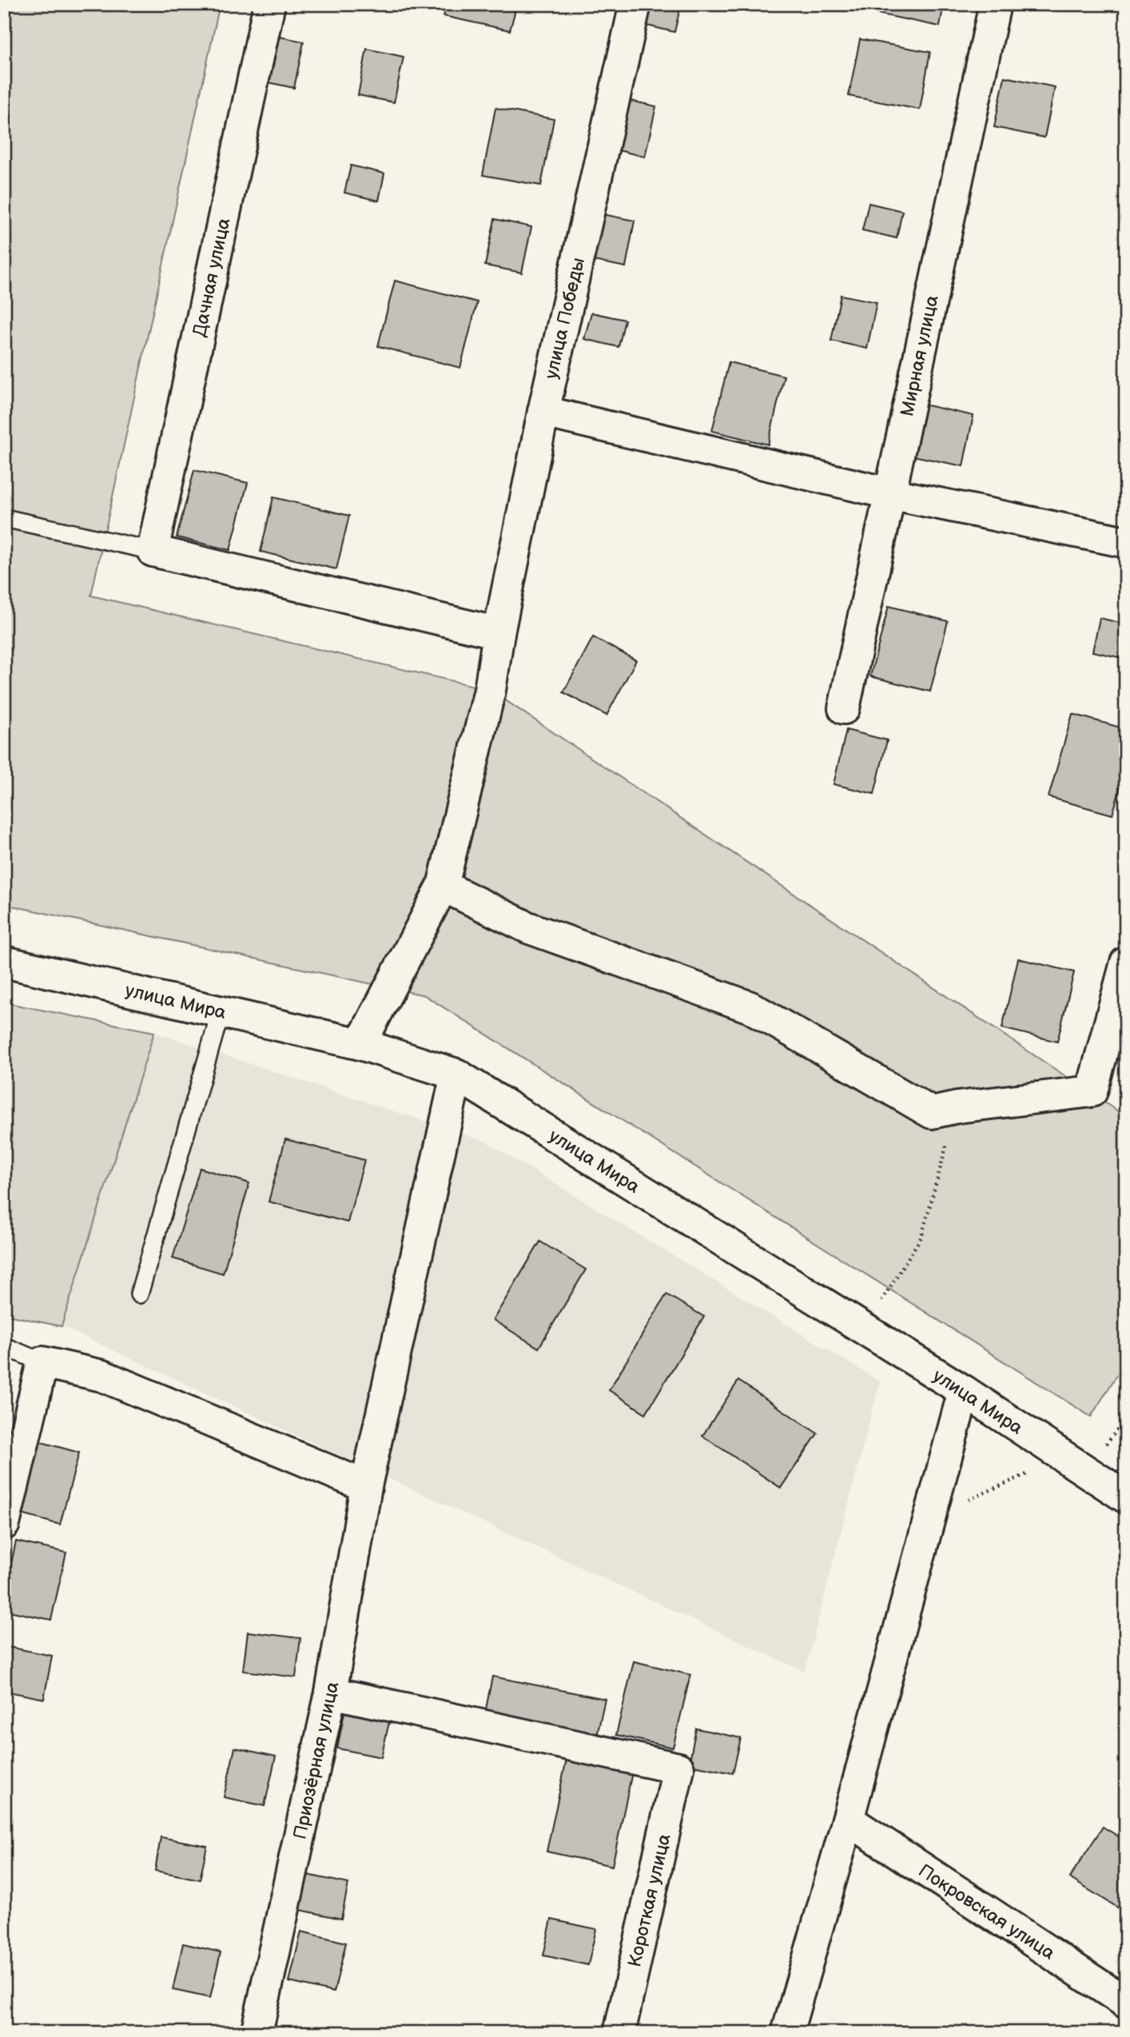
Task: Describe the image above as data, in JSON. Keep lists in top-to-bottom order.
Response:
{
  "streets": {
    "street": [
      "Дачная улица",
      "улица Победы",
      "Мирная улица",
      "улица Мира",
      "Приозёрная улица",
      "Короткая улица",
      "Покровская улица"
    ]
  },
  "crossings": [
    ["улица Победы", "улица Мира"],
    ["улица Мира", "Приозёрная улица"],
    ["Приозёрная улица", "Короткая улица"]
  ]
}
